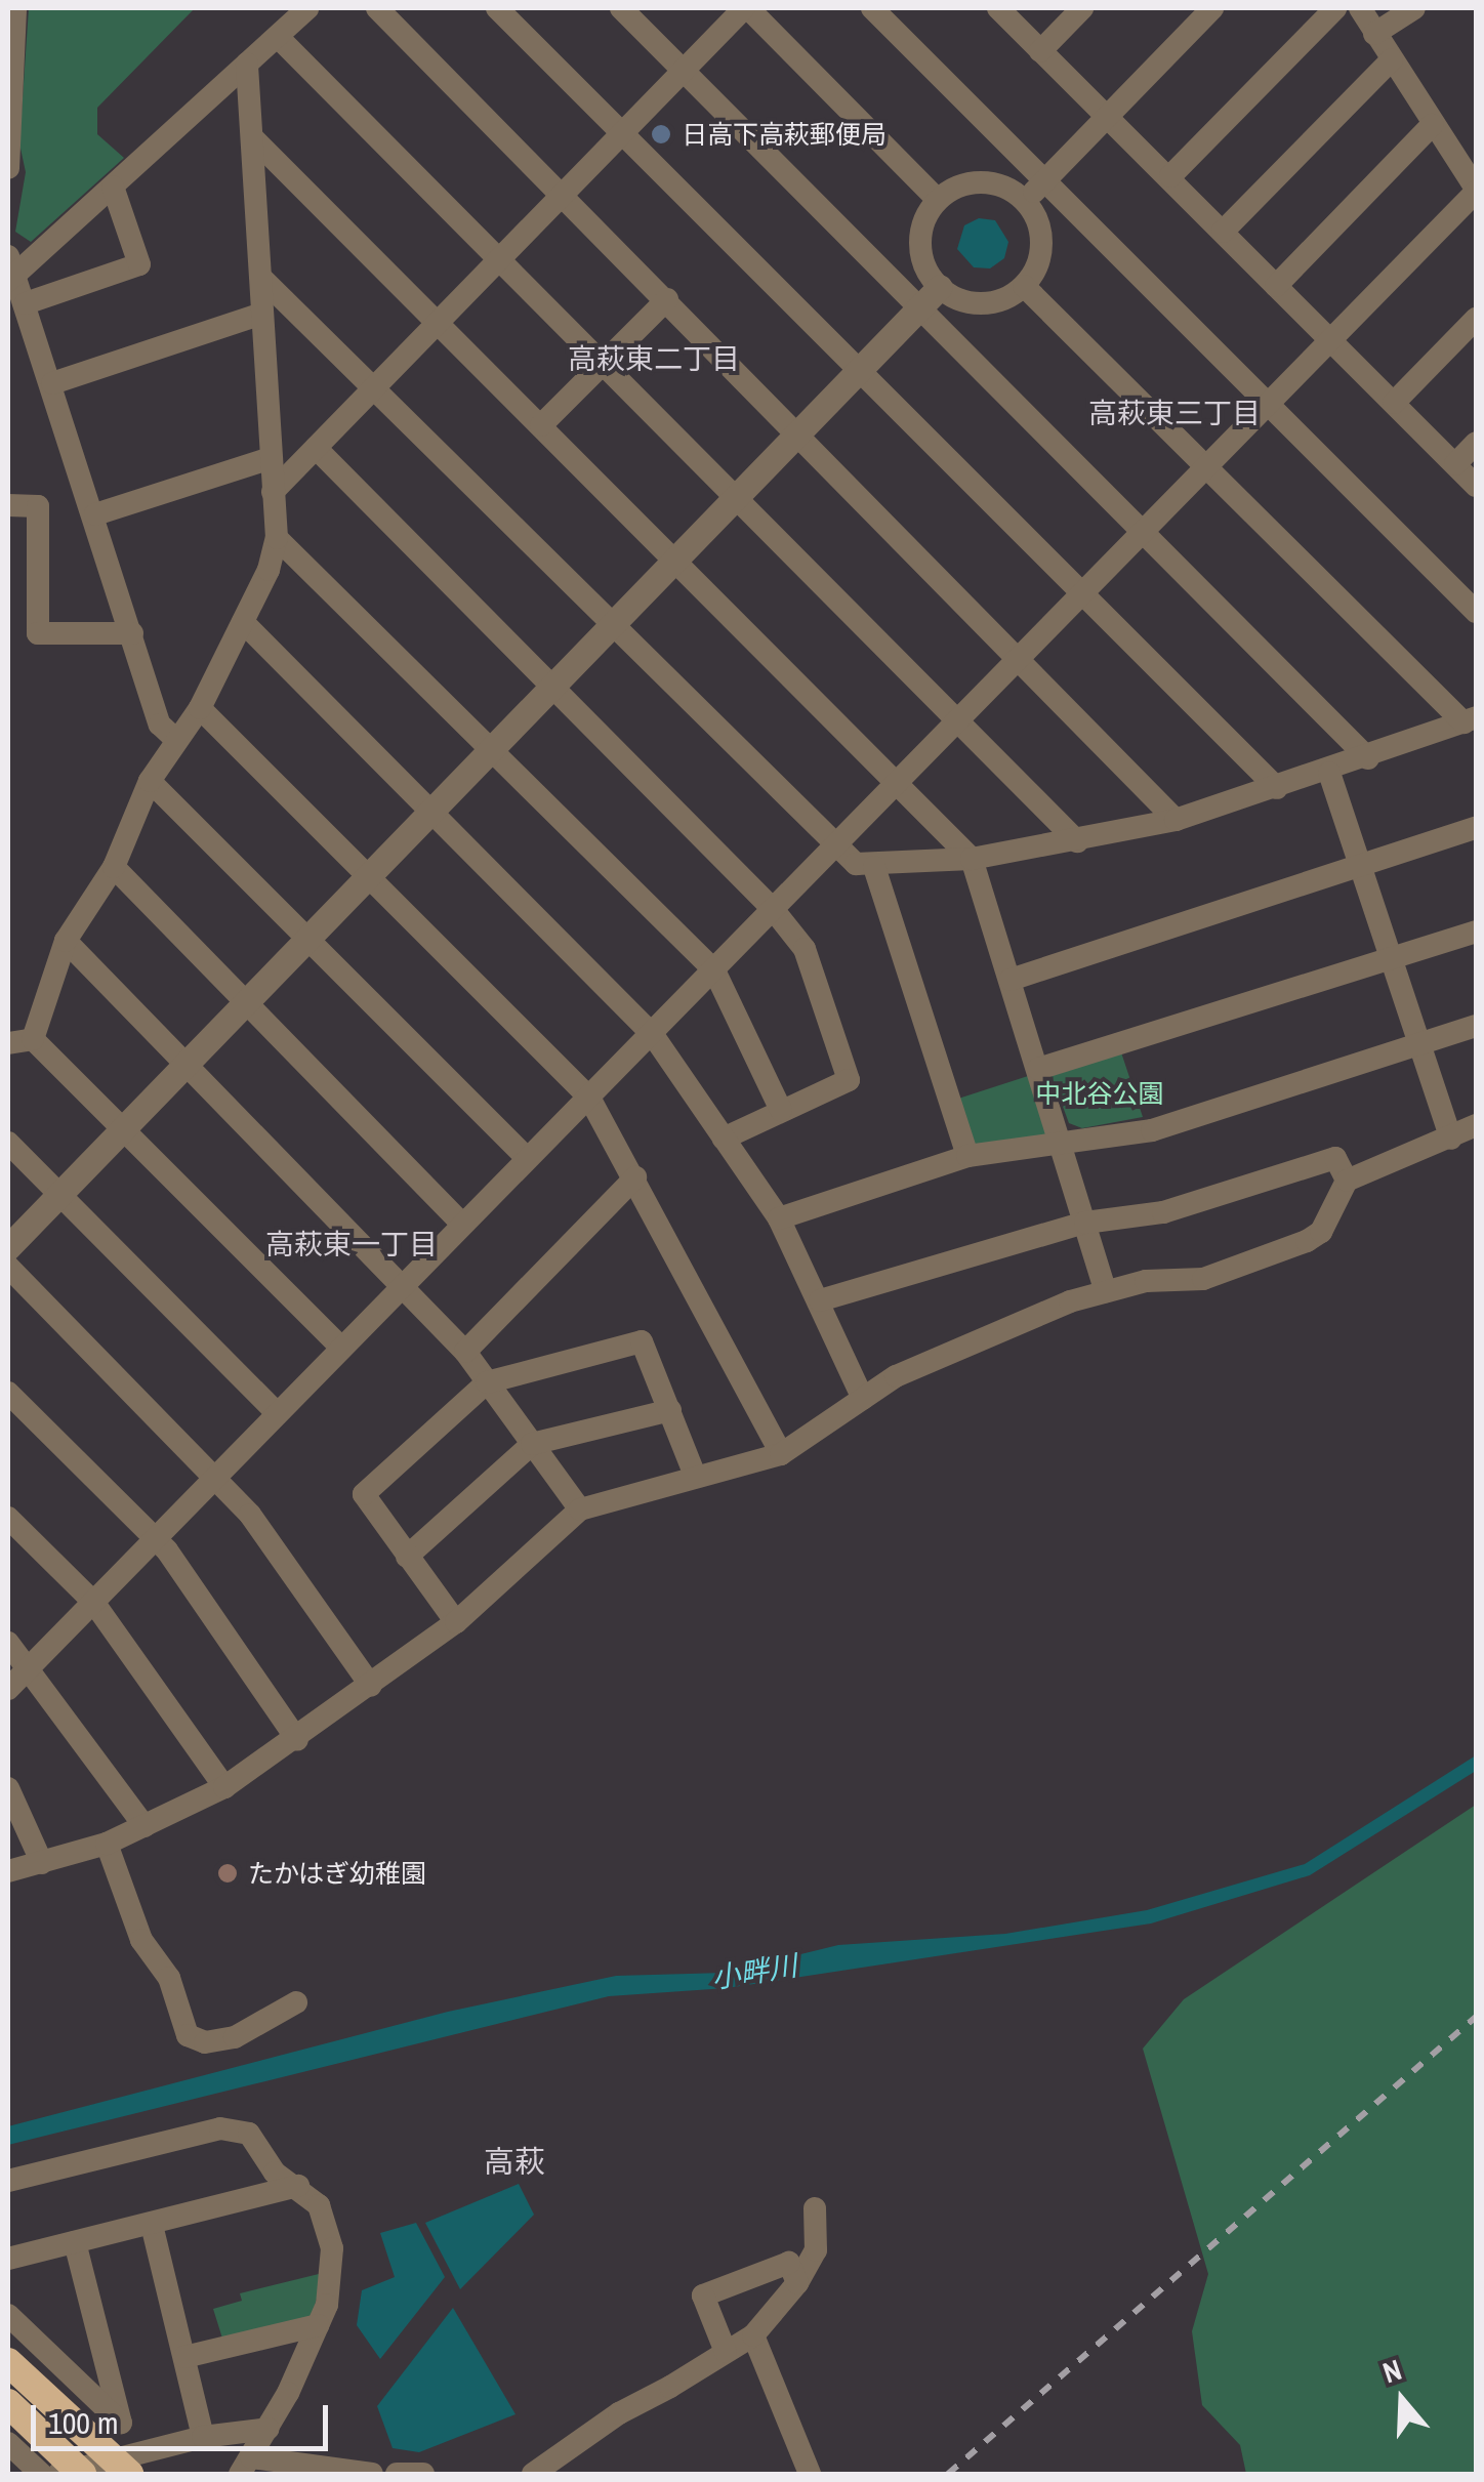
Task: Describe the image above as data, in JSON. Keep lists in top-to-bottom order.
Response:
{
  "districts": [
    "高萩東二丁目",
    "高萩東三丁目",
    "高萩東一丁目",
    "高萩"
  ],
  "water": ["小畔川"],
  "parks": ["中北谷公園"],
  "places": ["日高下高萩郵便局", "たかはぎ幼稚園"],
  "scale_bar": "100 m",
  "north": "top"
}
